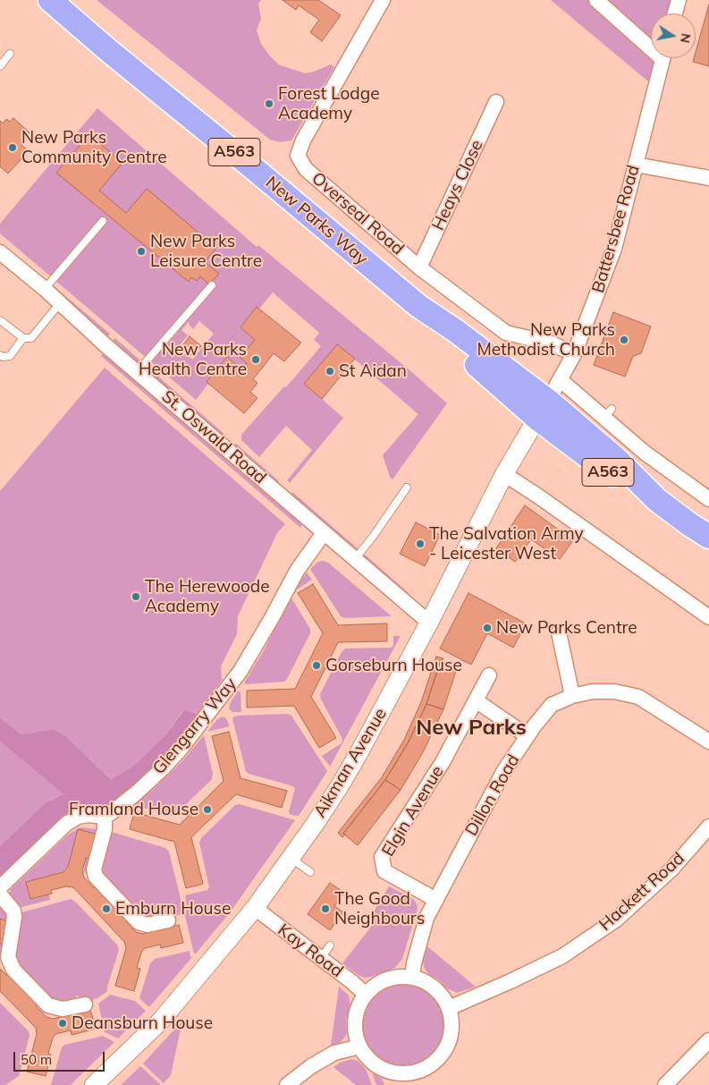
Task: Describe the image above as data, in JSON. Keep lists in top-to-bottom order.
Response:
{
  "streets": {
    "highway": ["A563", "New Parks Way"],
    "street": [
      "Heays Close",
      "Overseal Road",
      "Battersbee Road",
      "St. Oswald Road",
      "Glengarry Way",
      "Aikman Avenue",
      "Dillon Road",
      "Elgin Avenue",
      "Hackett Road",
      "Kay Road"
    ]
  },
  "crossings": [
    ["Heays Close", "Overseal Road"],
    ["Overseal Road", "Battersbee Road"],
    ["New Parks Way", "Battersbee Road"],
    ["New Parks Way", "Aikman Avenue"],
    ["Battersbee Road", "Aikman Avenue"],
    ["St. Oswald Road", "Glengarry Way"],
    ["St. Oswald Road", "Aikman Avenue"],
    ["Aikman Avenue", "Kay Road"],
    ["Dillon Road", "Elgin Avenue"],
    ["Dillon Road", "Hackett Road"],
    ["Dillon Road", "Kay Road"],
    ["Hackett Road", "Kay Road"]
  ],
  "districts": ["New Parks"],
  "places": [
    "Forest Lodge Academy",
    "New Parks Community Centre",
    "New Parks Leisure Centre",
    "New Parks Methodist Church",
    "New Parks Health Centre",
    "St Aidan",
    "The Salvation Army - Leicester West",
    "The Herewoode Academy",
    "New Parks Centre",
    "Gorseburn House",
    "Framland House",
    "Emburn House",
    "The Good Neighbours",
    "Deansburn House"
  ],
  "scale_bar": "50 m",
  "north": "right"
}
